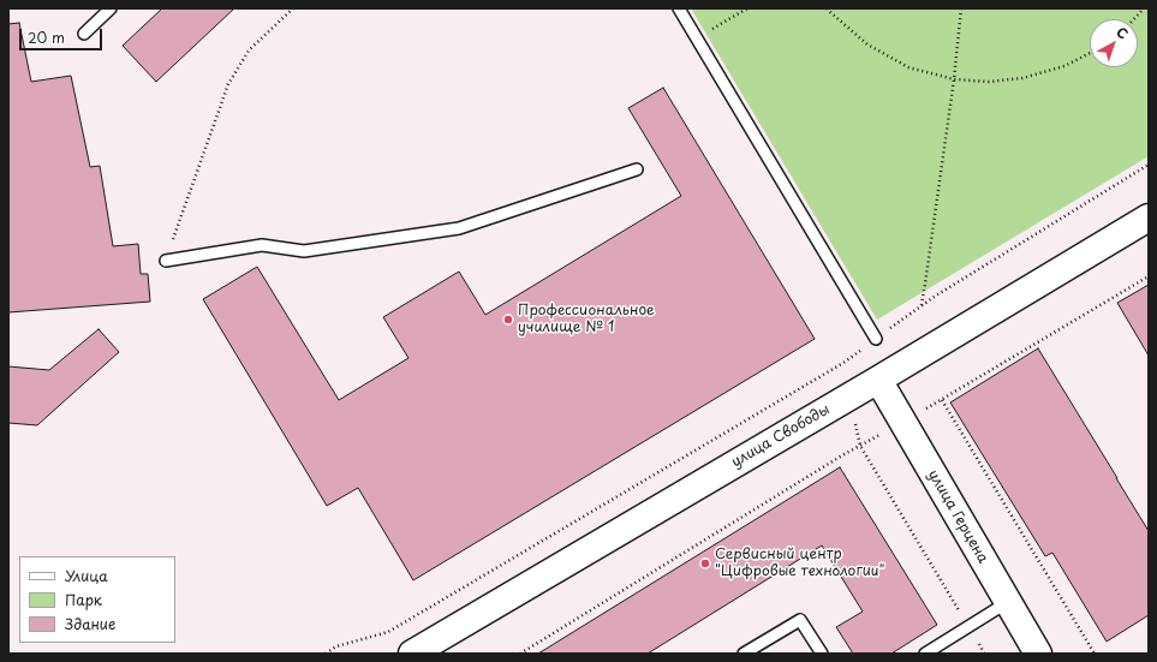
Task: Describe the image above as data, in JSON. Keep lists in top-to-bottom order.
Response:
{
  "streets": {
    "main road": ["улица Свободы", "улица Герцена"]
  },
  "crossings": [
    ["улица Свободы", "улица Герцена"]
  ],
  "places": ["Профессиональное училище № 1", "Сервисный центр \"Цифровые технологии\""],
  "legend": ["Улица", "Парк", "Здание"],
  "scale_bar": "20 m",
  "north": "top right"
}
